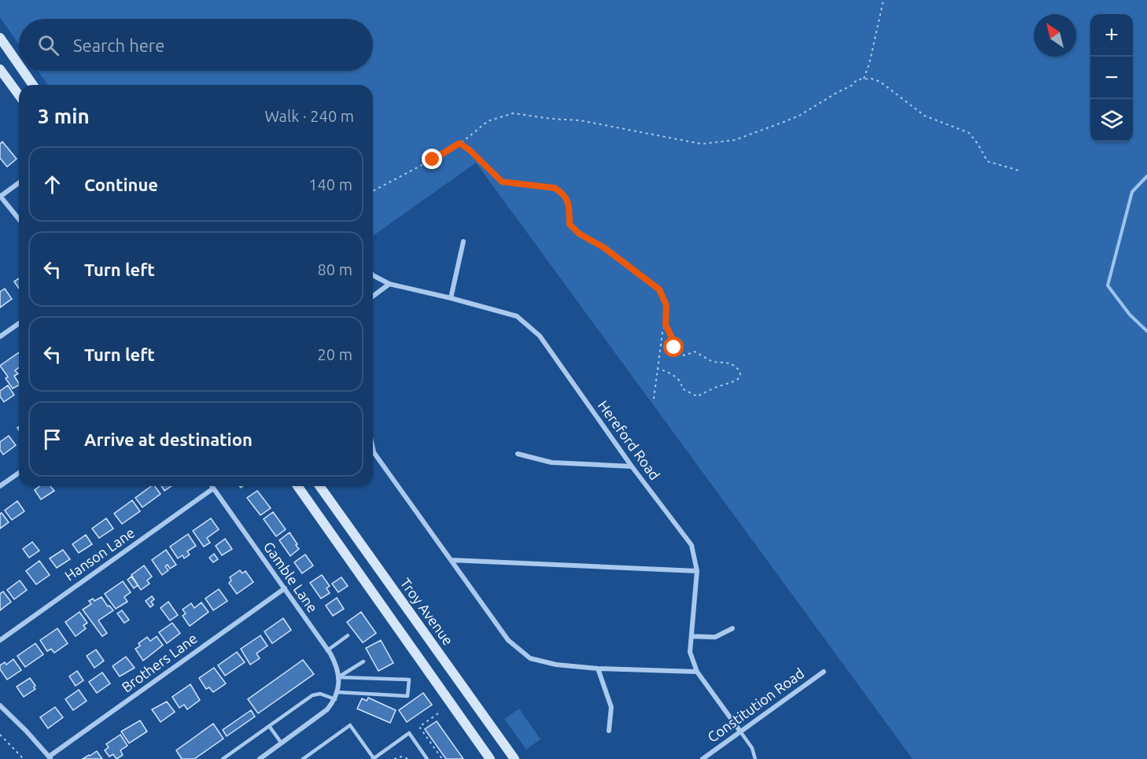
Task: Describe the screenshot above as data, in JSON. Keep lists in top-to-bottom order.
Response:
{
  "streets": {
    "main road": ["Troy Avenue"],
    "street": [
      "Hereford Road",
      "Hanson Lane",
      "Gamble Lane",
      "Brothers Lane",
      "Constitution Road"
    ]
  },
  "crossings": [
    ["Hereford Road", "Constitution Road"],
    ["Hanson Lane", "Gamble Lane"],
    ["Gamble Lane", "Brothers Lane"]
  ],
  "north": "top left",
  "page": {
    "map_buttons": ["+", "−"],
    "search": "Search here",
    "heading": ["3 min", "Walk · 240 m"],
    "list": [
      ["Continue", "140 m"],
      ["Turn left", "80 m"],
      ["Turn left", "20 m"],
      "Arrive at destination"
    ]
  }
}
